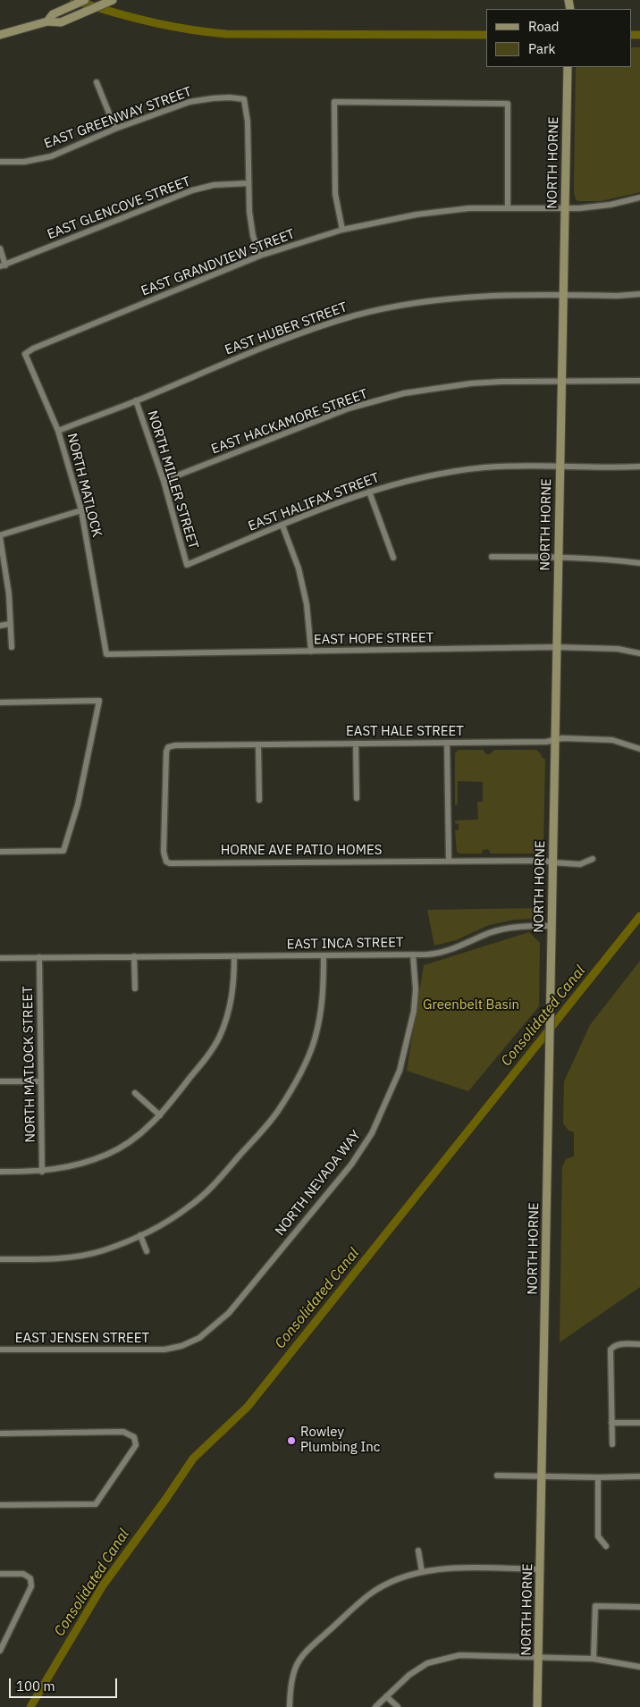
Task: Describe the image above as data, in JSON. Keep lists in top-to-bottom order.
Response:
{
  "streets": {
    "street": [
      "EAST GREENWAY STREET",
      "NORTH HORNE",
      "EAST GLENCOVE STREET",
      "EAST GRANDVIEW STREET",
      "EAST HUBER STREET",
      "EAST HACKAMORE STREET",
      "NORTH MILLER STREET",
      "NORTH MATLOCK",
      "EAST HALIFAX STREET",
      "EAST HOPE STREET",
      "EAST HALE STREET",
      "HORNE AVE PATIO HOMES",
      "EAST INCA STREET",
      "NORTH MATLOCK STREET",
      "NORTH NEVADA WAY",
      "EAST JENSEN STREET"
    ]
  },
  "crossings": [
    ["EAST GREENWAY STREET", "EAST GLENCOVE STREET"],
    ["NORTH HORNE", "EAST GRANDVIEW STREET"],
    ["NORTH HORNE", "EAST HUBER STREET"],
    ["NORTH HORNE", "EAST HACKAMORE STREET"],
    ["NORTH HORNE", "EAST HALIFAX STREET"],
    ["NORTH HORNE", "EAST HOPE STREET"],
    ["NORTH HORNE", "EAST HALE STREET"],
    ["NORTH HORNE", "HORNE AVE PATIO HOMES"],
    ["NORTH HORNE", "EAST INCA STREET"],
    ["EAST GRANDVIEW STREET", "NORTH MATLOCK"],
    ["EAST HUBER STREET", "NORTH MILLER STREET"],
    ["EAST HUBER STREET", "NORTH MATLOCK"],
    ["EAST HACKAMORE STREET", "NORTH MILLER STREET"],
    ["NORTH MILLER STREET", "EAST HALIFAX STREET"],
    ["NORTH MATLOCK", "EAST HOPE STREET"],
    ["EAST HALE STREET", "HORNE AVE PATIO HOMES"],
    ["EAST INCA STREET", "NORTH MATLOCK STREET"],
    ["EAST INCA STREET", "NORTH NEVADA WAY"],
    ["NORTH NEVADA WAY", "EAST JENSEN STREET"]
  ],
  "water": ["Consolidated Canal"],
  "parks": ["Greenbelt Basin"],
  "places": ["Rowley Plumbing Inc"],
  "legend": ["Road", "Park"],
  "scale_bar": "100 m"
}
